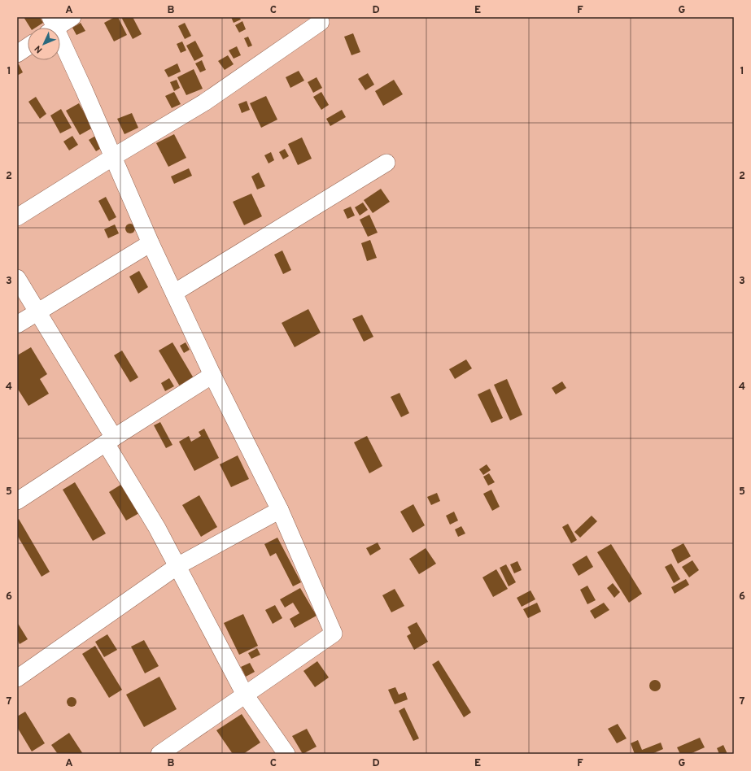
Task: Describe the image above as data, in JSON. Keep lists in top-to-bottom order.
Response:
{
  "north": "bottom left",
  "grid": {
    "columns": [
      "A",
      "B",
      "C",
      "D",
      "E",
      "F",
      "G"
    ],
    "rows": [
      "1",
      "2",
      "3",
      "4",
      "5",
      "6",
      "7"
    ]
  }
}
